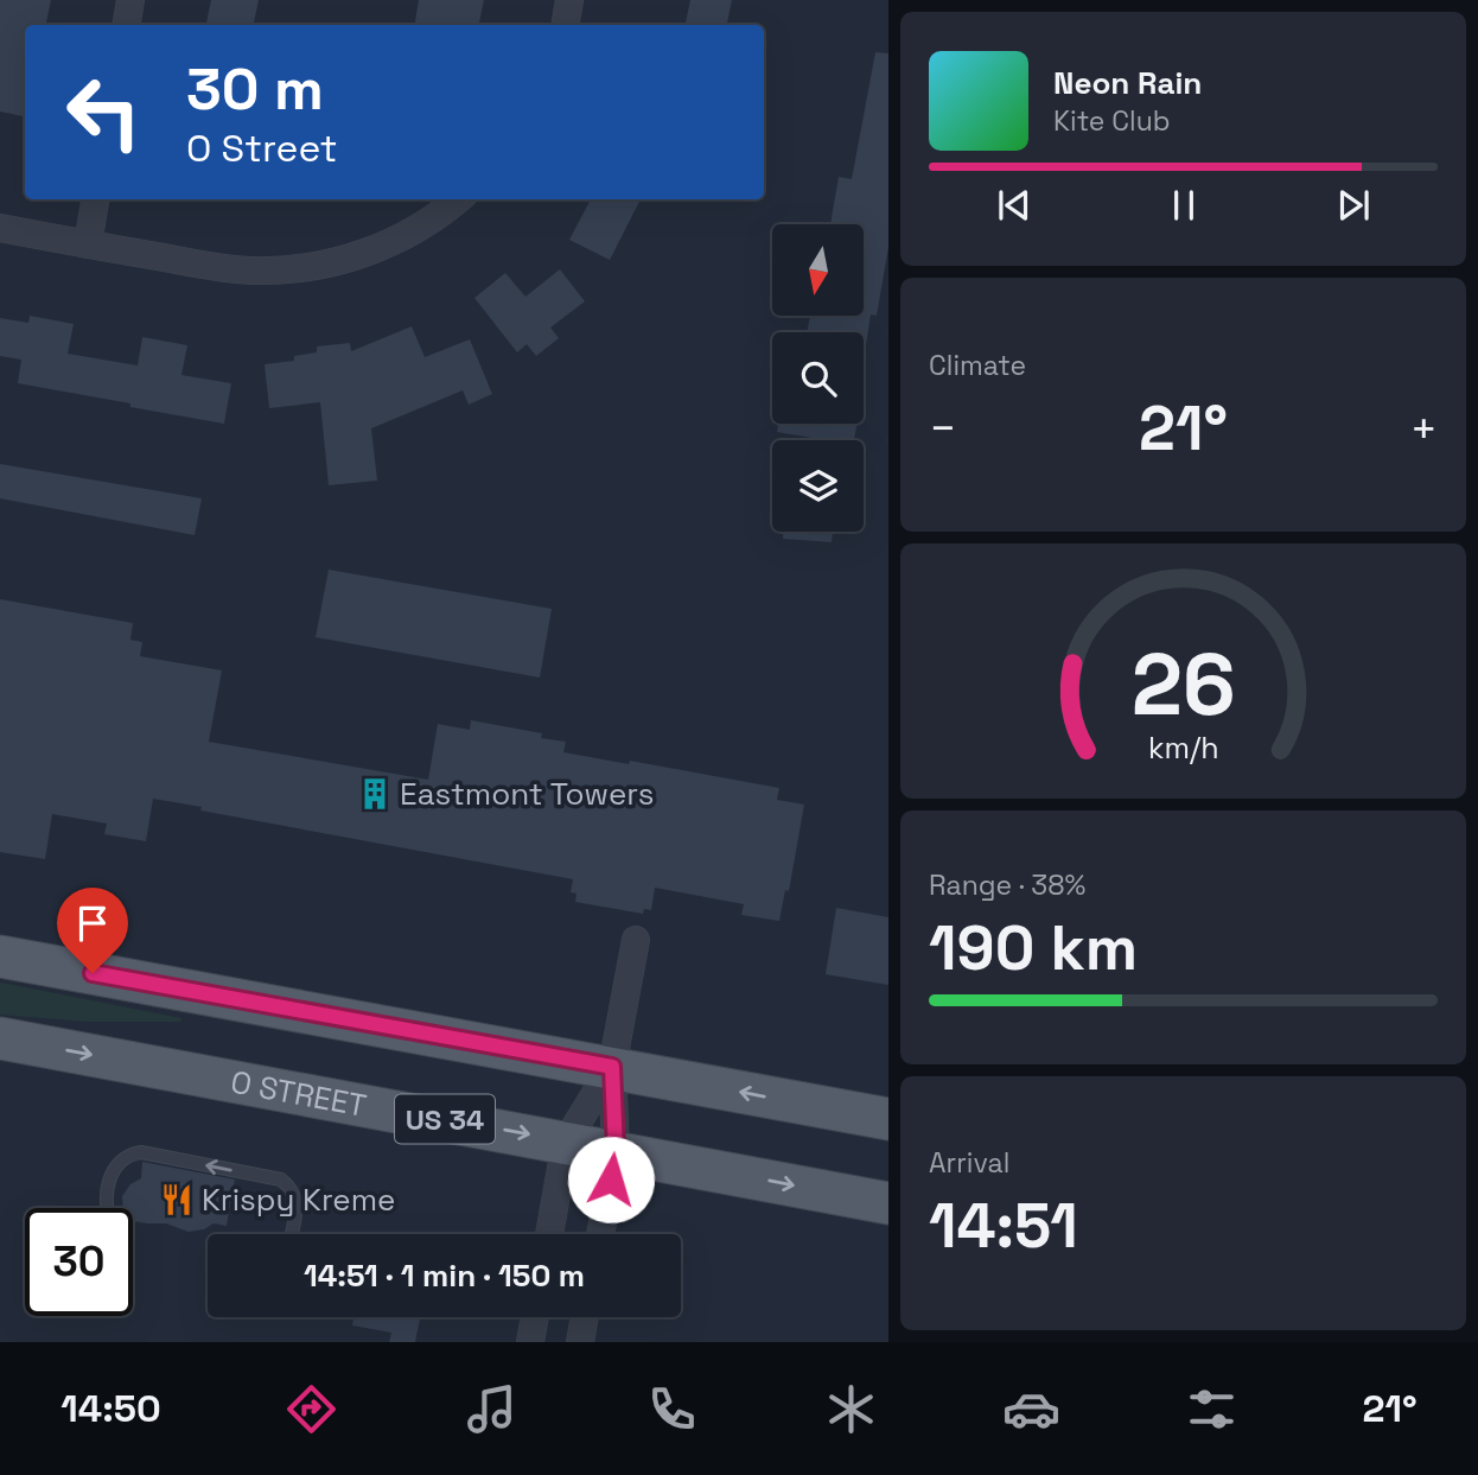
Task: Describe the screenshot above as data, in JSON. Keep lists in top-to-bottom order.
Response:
{
  "streets": {
    "main road": ["O STREET", "US 34"]
  },
  "places": {
    "building": ["Eastmont Towers"],
    "restaurant": ["Krispy Kreme"]
  },
  "north": "bottom",
  "page": {
    "turn": ["30 m", "O Street"],
    "song": ["Neon Rain", "Kite Club"],
    "tile": [
      "Climate",
      ["Range · 38%", "190 km"],
      ["Arrival", "14:51"]
    ],
    "heat": ["−", "21°", "+"],
    "limit": "30",
    "trip": "14:51 · 1 min · 150 m",
    "tabs": ["14:50", "21°"],
    "gauge": ["26", "km/h"]
  }
}
